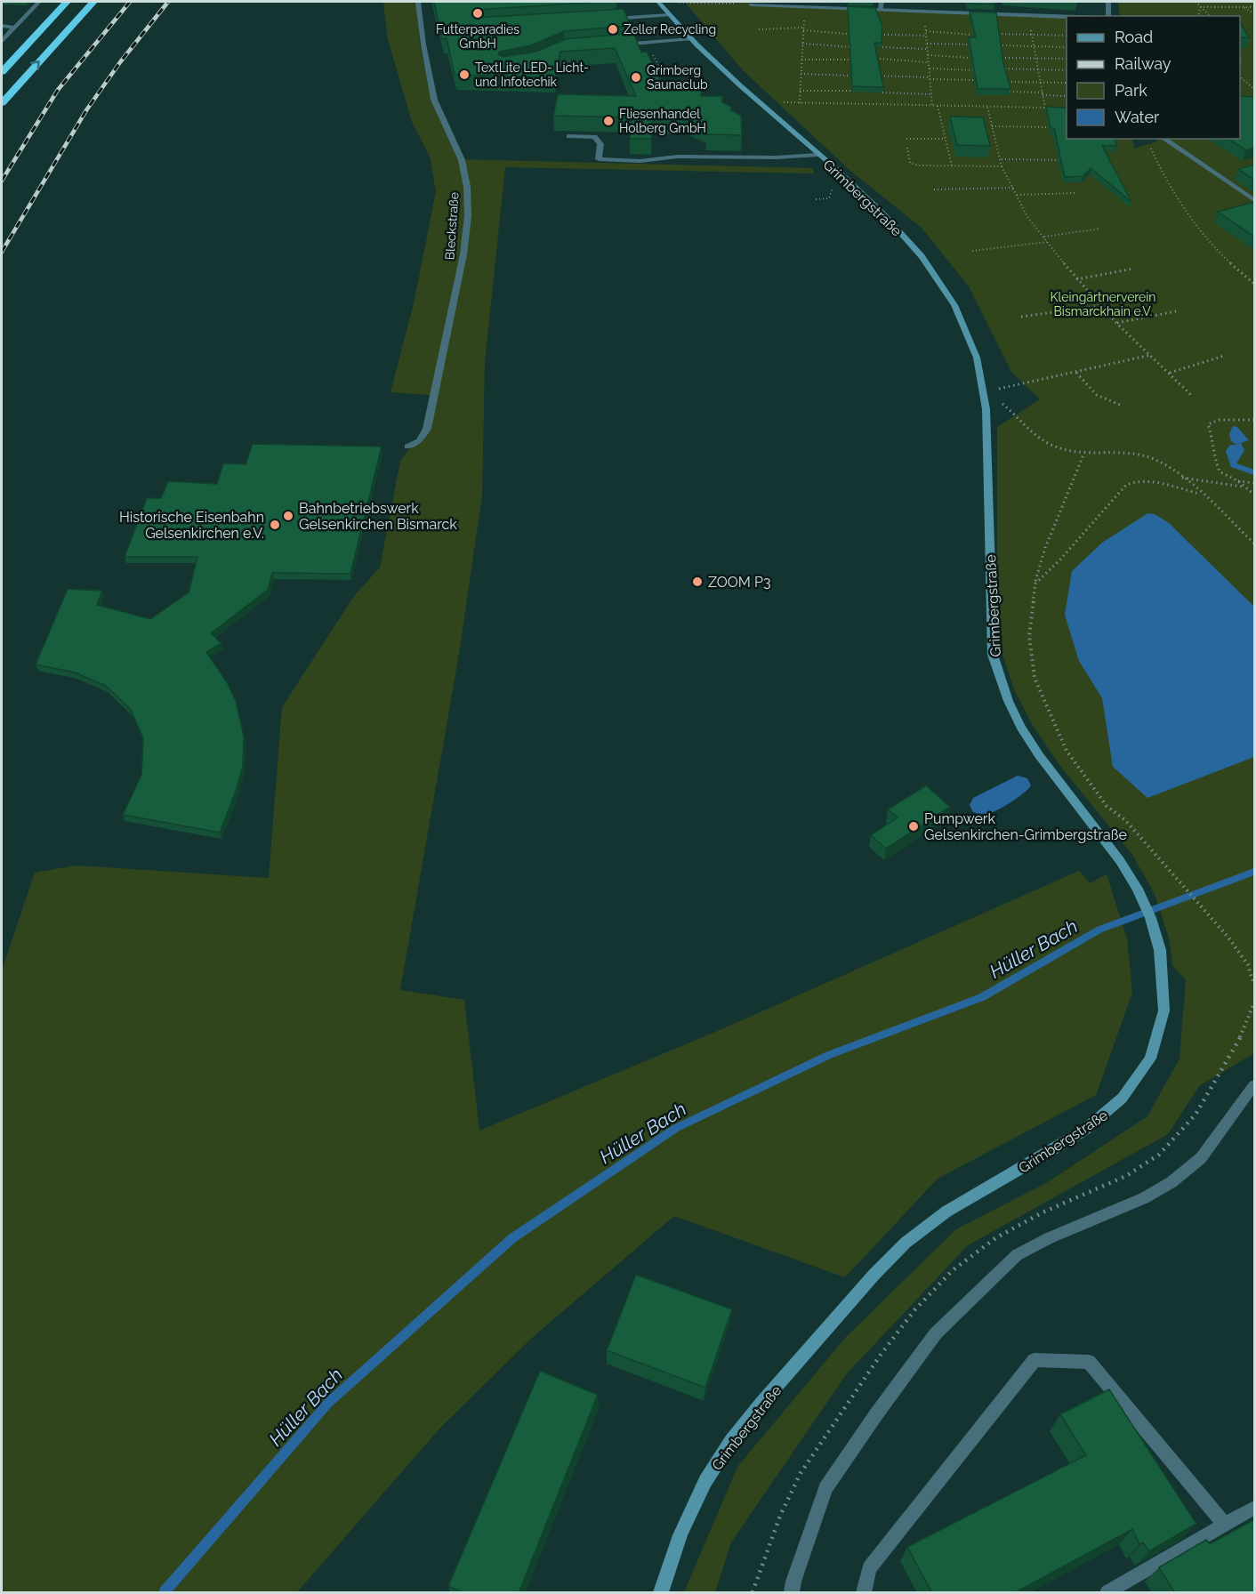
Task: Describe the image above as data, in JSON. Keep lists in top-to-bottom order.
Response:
{
  "streets": {
    "street": ["Grimbergstraße", "Bleckstraße"]
  },
  "water": ["Hüller Bach"],
  "parks": ["Kleingärtnerverein Bismarckhain e.V."],
  "places": [
    "Futterparadies GmbH",
    "Zeller Recycling",
    "TextLite LED- Licht- und Infotechik",
    "Grimberg Saunaclub",
    "Fliesenhandel Holberg GmbH",
    "Bahnbetriebswerk Gelsenkirchen Bismarck",
    "Historische Eisenbahn Gelsenkirchen e.V.",
    "ZOOM P3",
    "Pumpwerk Gelsenkirchen-Grimbergstraße"
  ],
  "legend": [
    "Road",
    "Railway",
    "Park",
    "Water"
  ]
}
